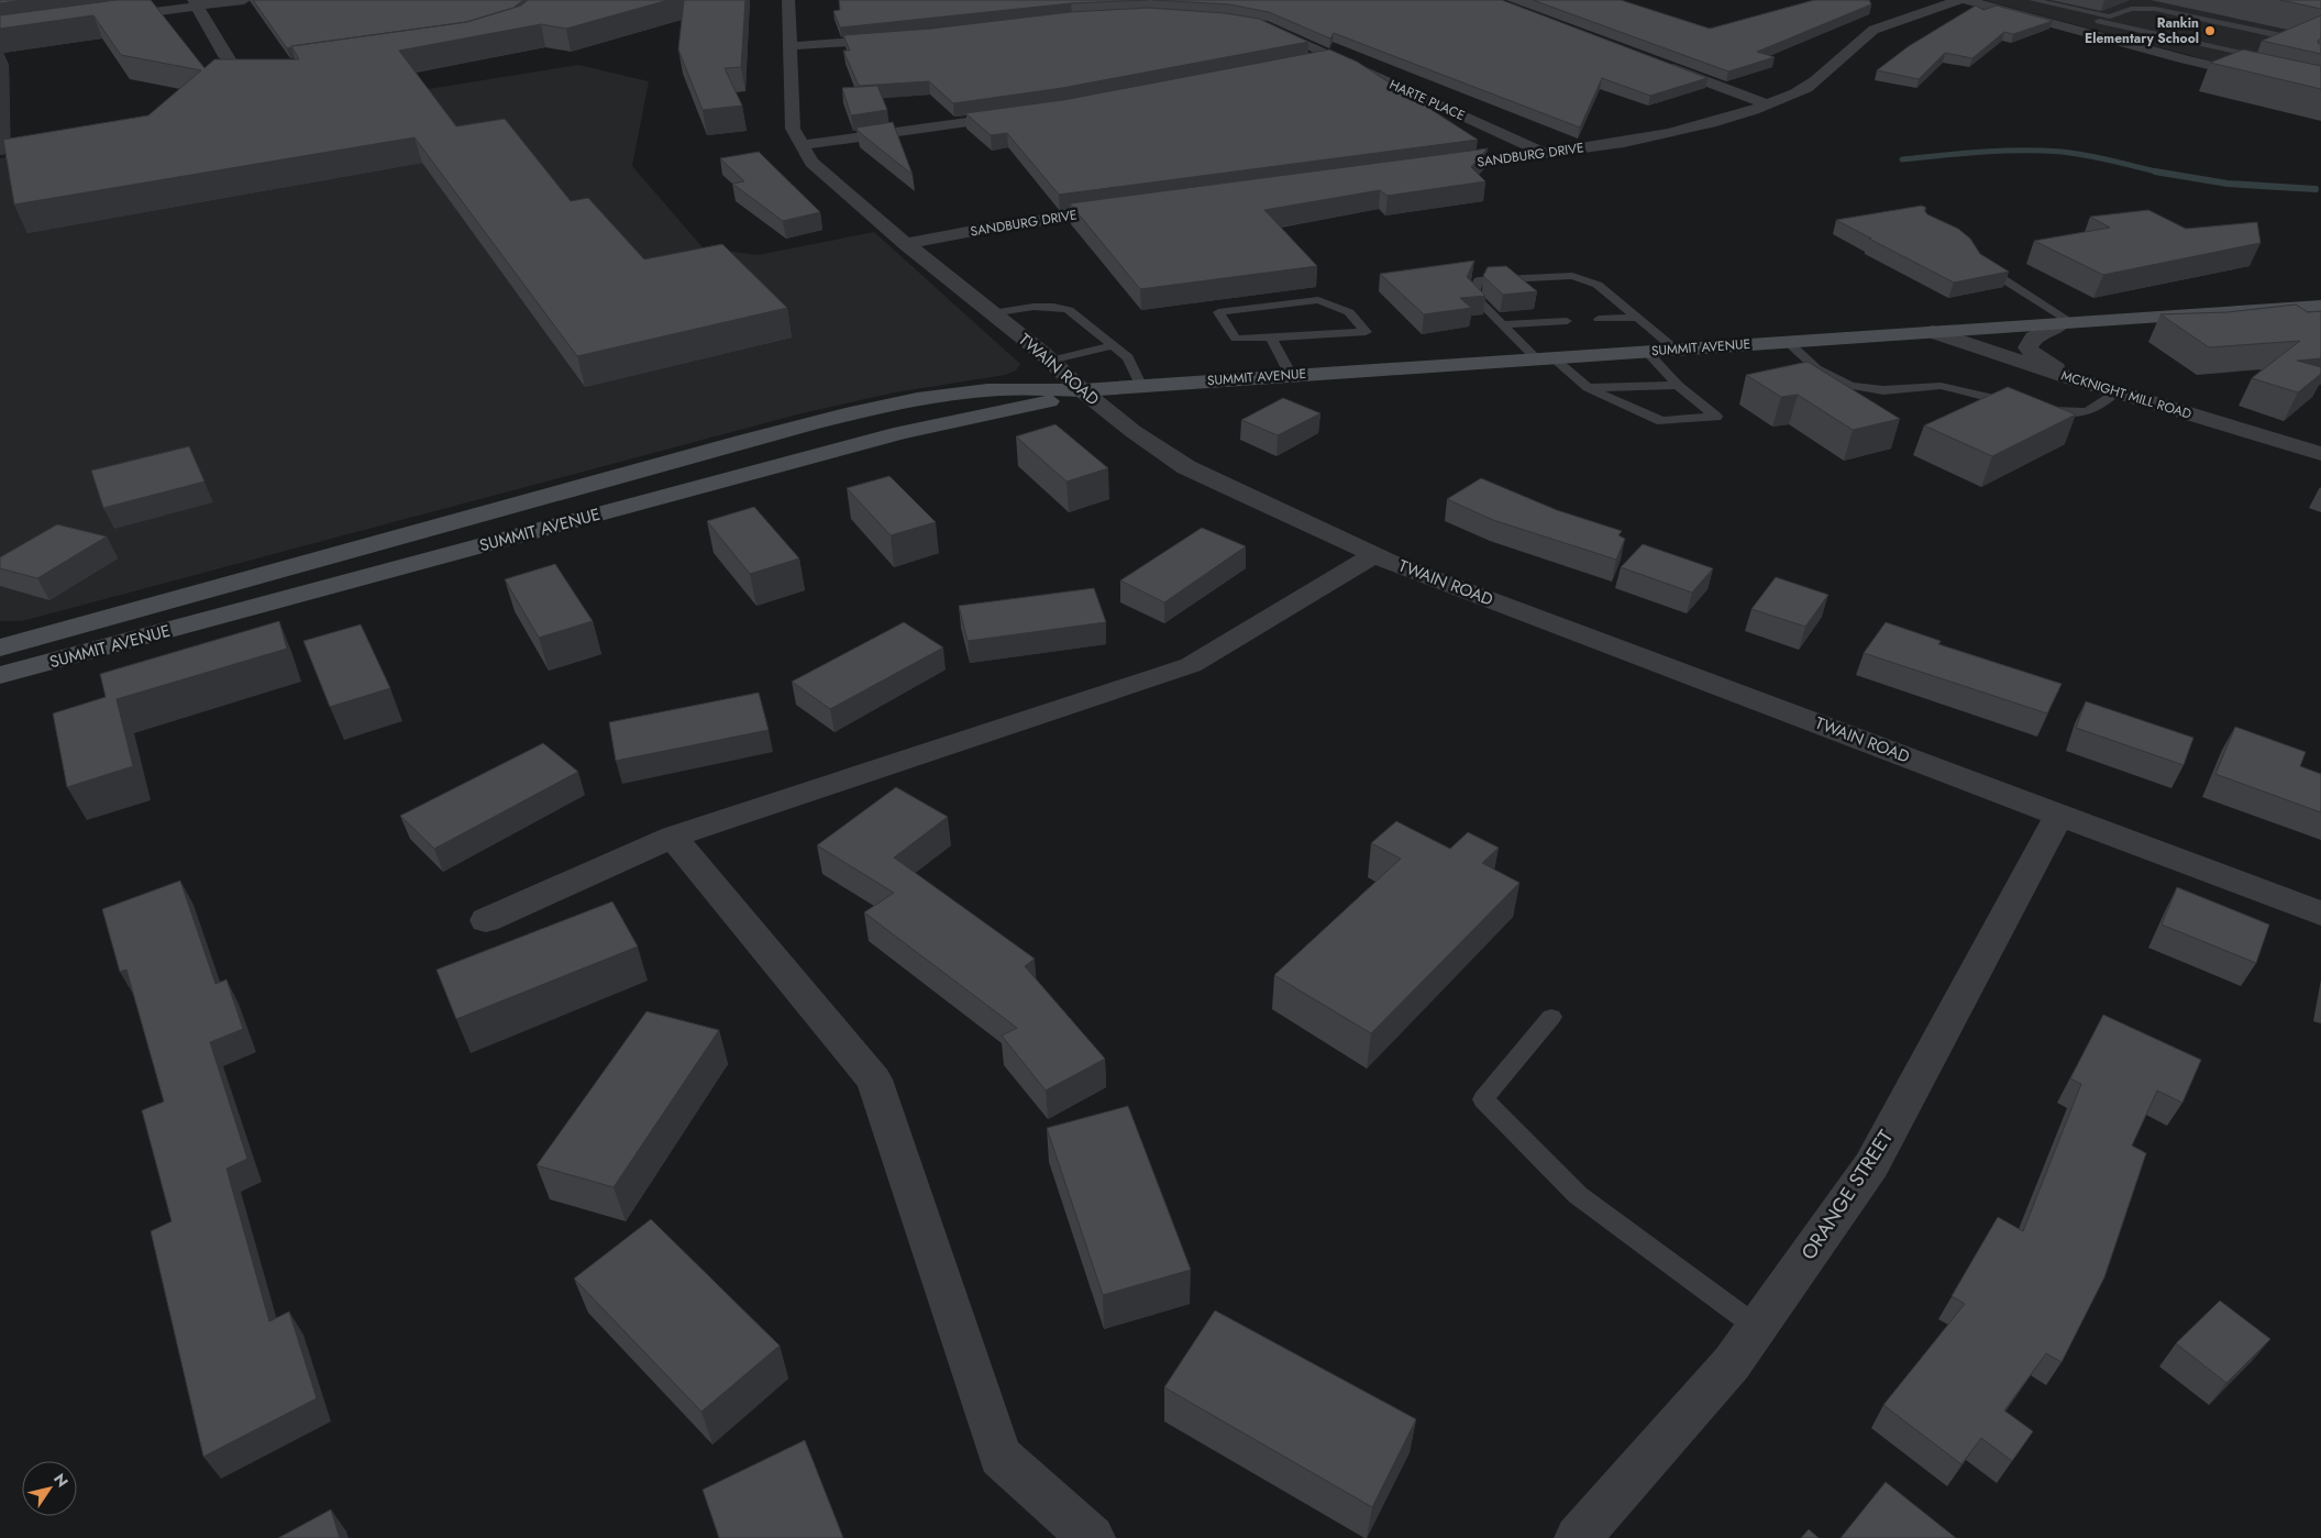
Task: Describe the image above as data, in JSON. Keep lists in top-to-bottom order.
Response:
{
  "streets": {
    "main road": ["SUMMIT AVENUE"],
    "street": [
      "HARTE PLACE",
      "SANDBURG DRIVE",
      "TWAIN ROAD",
      "MCKNIGHT MILL ROAD",
      "ORANGE STREET"
    ]
  },
  "crossings": [
    ["HARTE PLACE", "SANDBURG DRIVE"],
    ["SANDBURG DRIVE", "TWAIN ROAD"],
    ["SUMMIT AVENUE", "TWAIN ROAD"],
    ["SUMMIT AVENUE", "MCKNIGHT MILL ROAD"],
    ["TWAIN ROAD", "ORANGE STREET"]
  ],
  "places": ["Rankin Elementary School"],
  "north": "top right"
}
